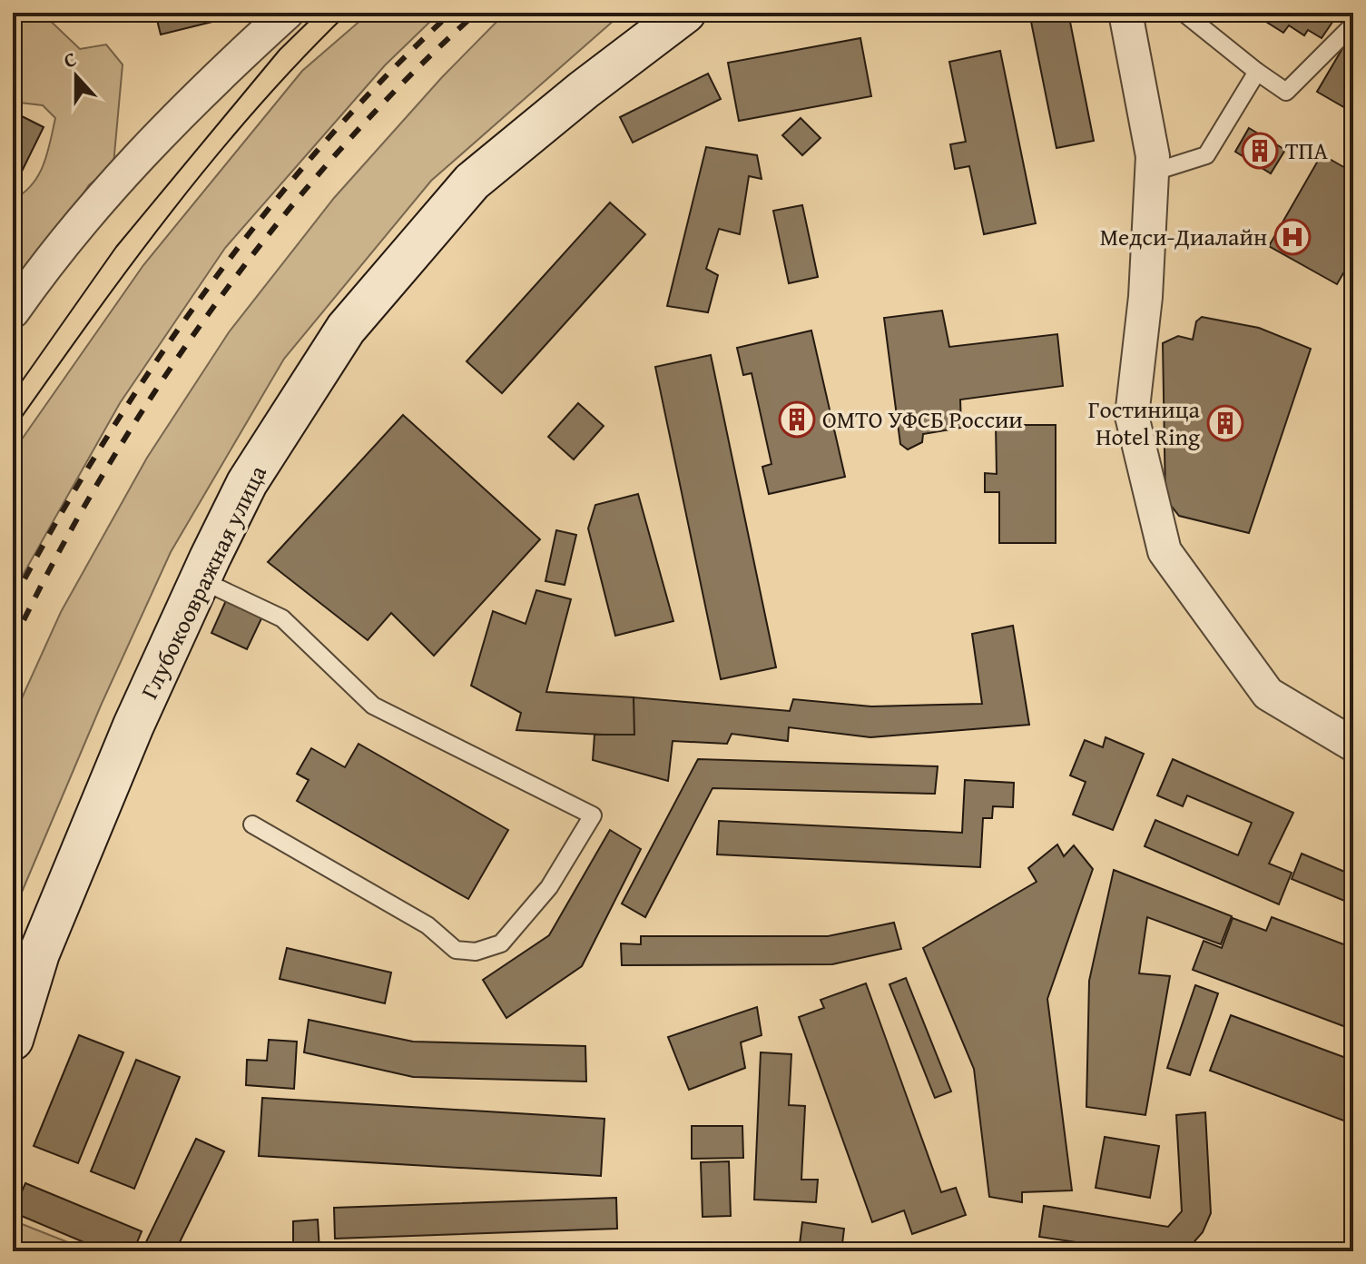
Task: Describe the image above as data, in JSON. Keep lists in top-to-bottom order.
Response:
{
  "streets": {
    "main road": ["Глубокоовражная улица"]
  },
  "places": {
    "building": ["ТПА", "ОМТО УФСБ России", "Гостиница Hotel Ring"],
    "hospital": ["Медси-Диалайн"]
  },
  "north": "top"
}
